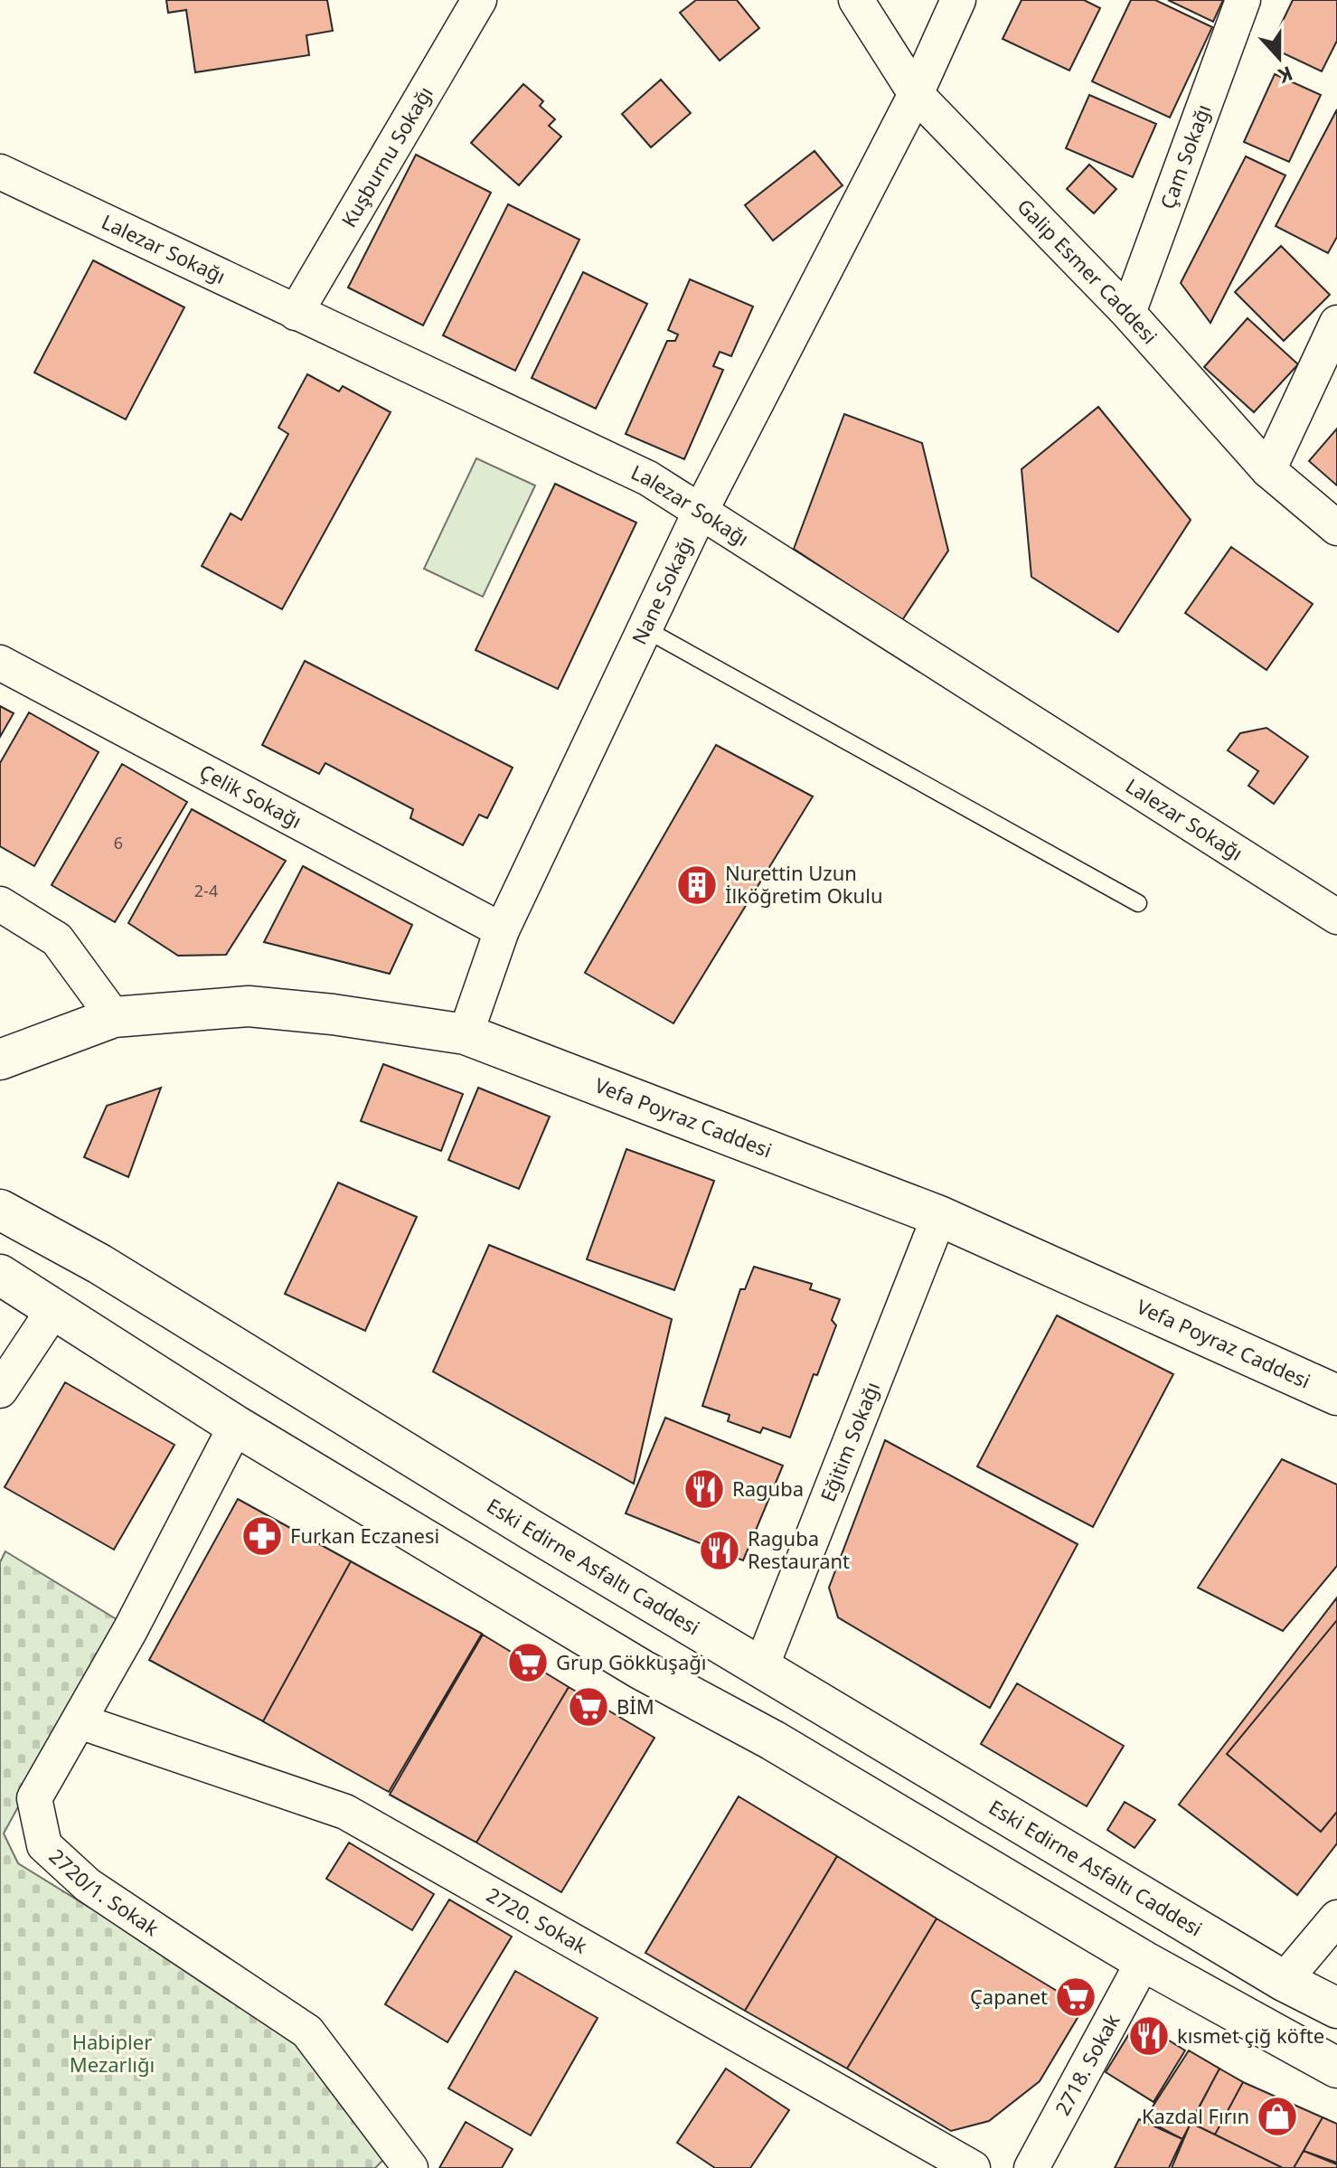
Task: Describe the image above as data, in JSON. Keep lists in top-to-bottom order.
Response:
{
  "streets": {
    "main road": ["Vefa Poyraz Caddesi", "Eski Edirne Asfaltı Caddesi"],
    "street": [
      "Kuşburnu Sokağı",
      "Çam Sokağı",
      "Lalezar Sokağı",
      "Galip Esmer Caddesi",
      "Nane Sokağı",
      "Çelik Sokağı",
      "Eğitim Sokağı",
      "2720/1. Sokak",
      "2720. Sokak",
      "2718. Sokak"
    ]
  },
  "crossings": [
    ["Kuşburnu Sokağı", "Lalezar Sokağı"],
    ["Çam Sokağı", "Galip Esmer Caddesi"],
    ["Lalezar Sokağı", "Nane Sokağı"],
    ["Galip Esmer Caddesi", "Nane Sokağı"],
    ["Nane Sokağı", "Çelik Sokağı"],
    ["Nane Sokağı", "Vefa Poyraz Caddesi"],
    ["Vefa Poyraz Caddesi", "Eğitim Sokağı"],
    ["Eğitim Sokağı", "Eski Edirne Asfaltı Caddesi"],
    ["2720/1. Sokak", "2720. Sokak"]
  ],
  "parks": ["Habipler Mezarlığı"],
  "places": {
    "building": ["Nurettin Uzun İlköğretim Okulu"],
    "restaurant": ["Raguba", "Raguba Restaurant", "kısmet çiğ köfte"],
    "pharmacy": ["Furkan Eczanesi"],
    "supermarket": ["Grup Gökkuşağı", "BİM", "Çapanet"],
    "shop": ["Kazdal Fırın"]
  },
  "house_numbers": ["6", "2-4"],
  "north": "bottom"
}
